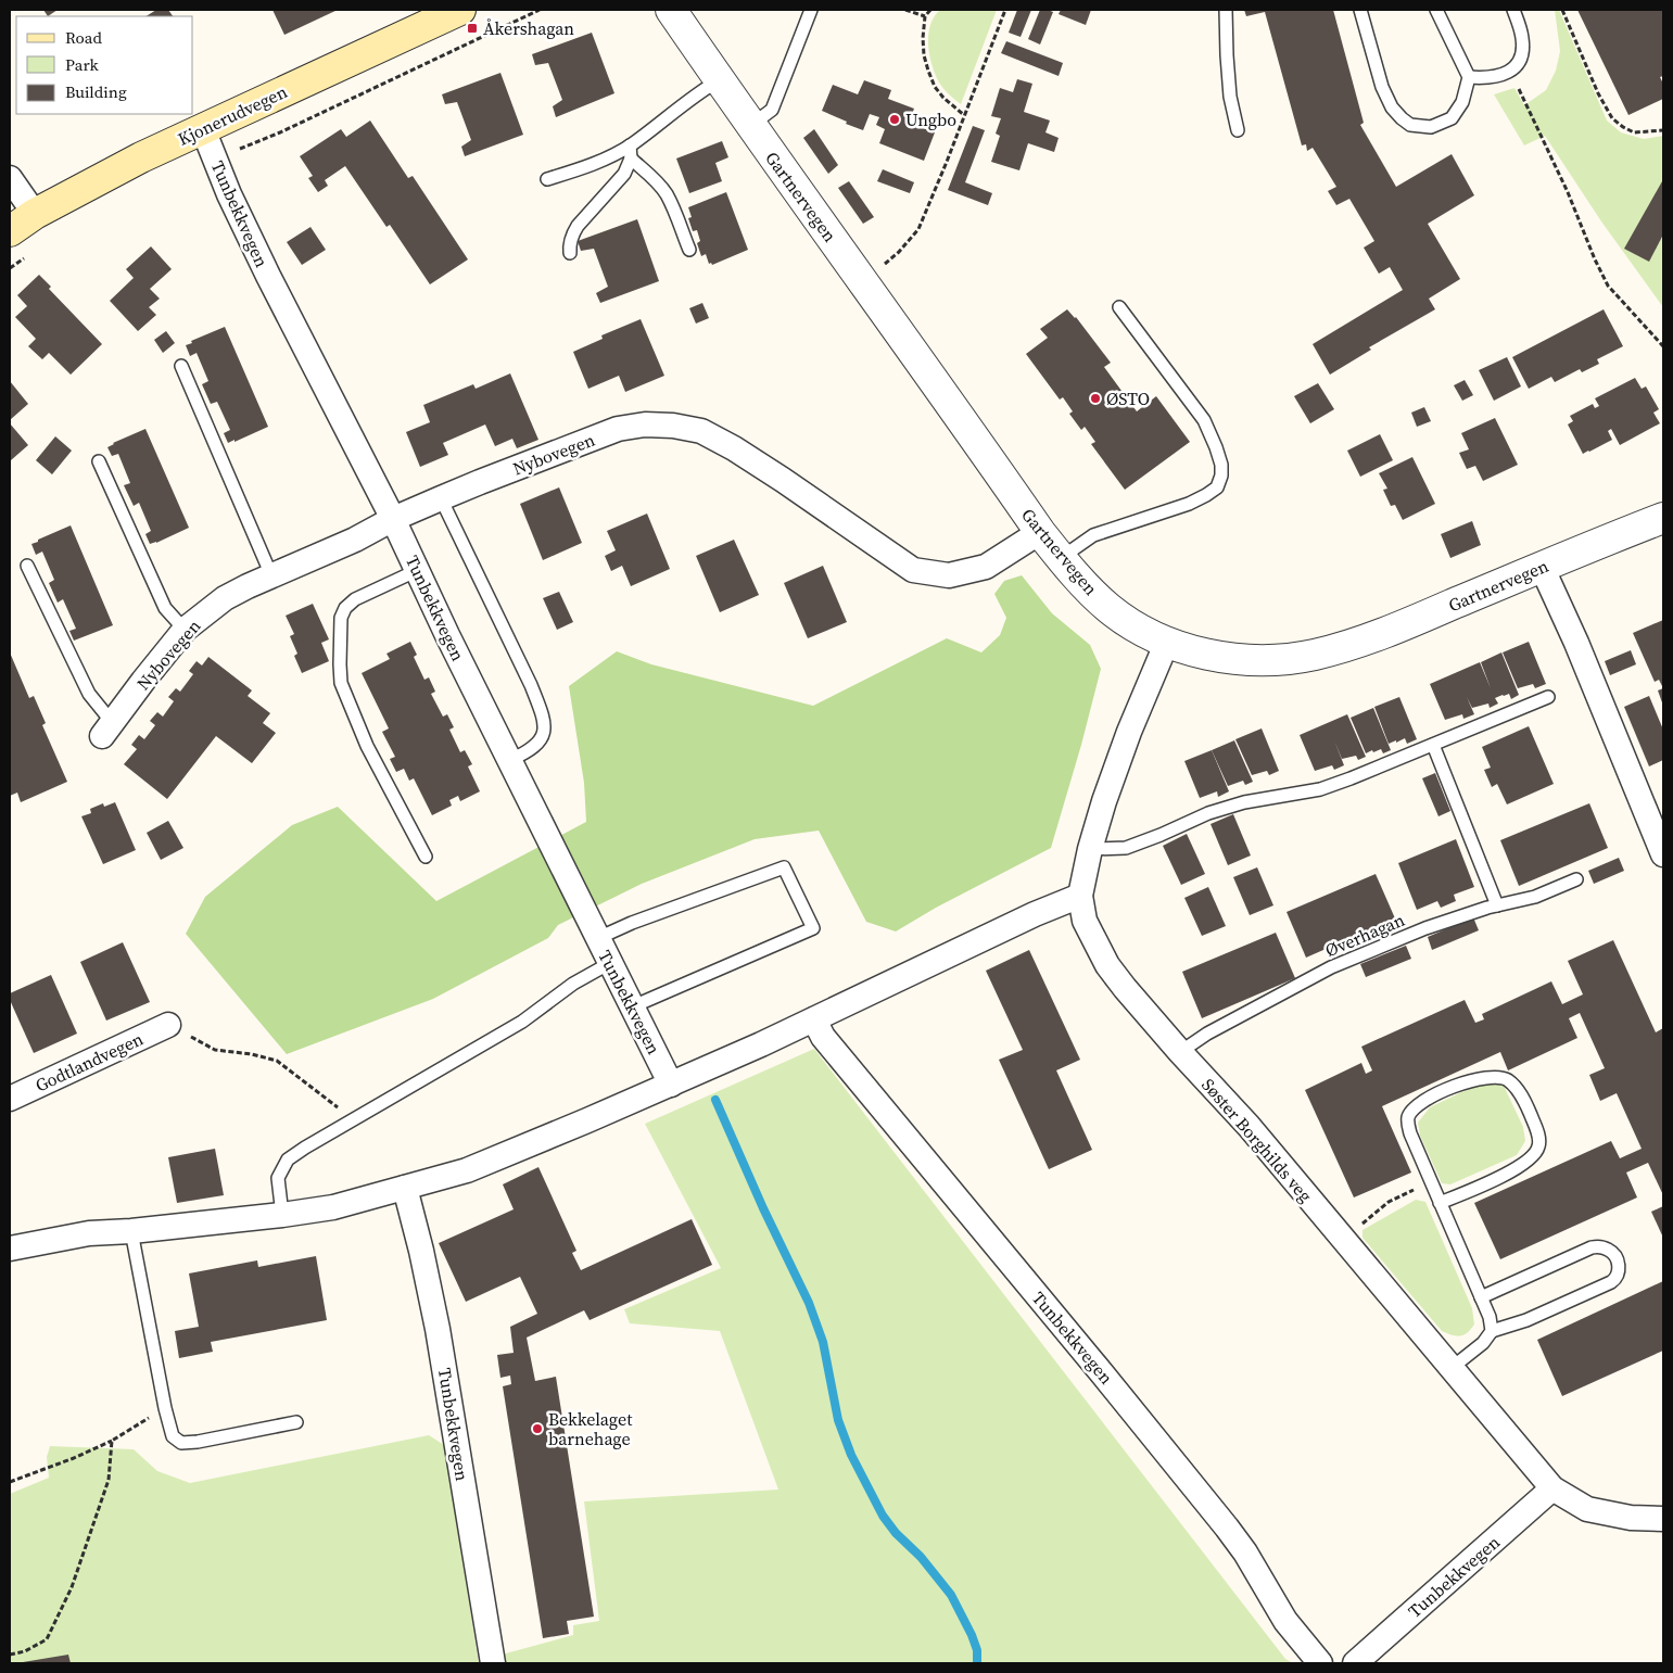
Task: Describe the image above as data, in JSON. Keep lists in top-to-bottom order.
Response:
{
  "streets": {
    "main road": ["Kjonerudvegen"],
    "street": [
      "Gartnervegen",
      "Tunbekkvegen",
      "Nybovegen",
      "Godtlandvegen",
      "Søster Borghilds veg"
    ],
    "lane": ["Øverhagan"]
  },
  "crossings": [
    ["Kjonerudvegen", "Tunbekkvegen"],
    ["Gartnervegen", "Nybovegen"],
    ["Gartnervegen", "Søster Borghilds veg"],
    ["Tunbekkvegen", "Nybovegen"],
    ["Tunbekkvegen", "Søster Borghilds veg"],
    ["Øverhagan", "Søster Borghilds veg"]
  ],
  "places": {
    "transit": ["Åkershagan"],
    "other": ["Ungbo", "ØSTO", "Bekkelaget barnehage"]
  },
  "legend": ["Road", "Park", "Building"]
}
